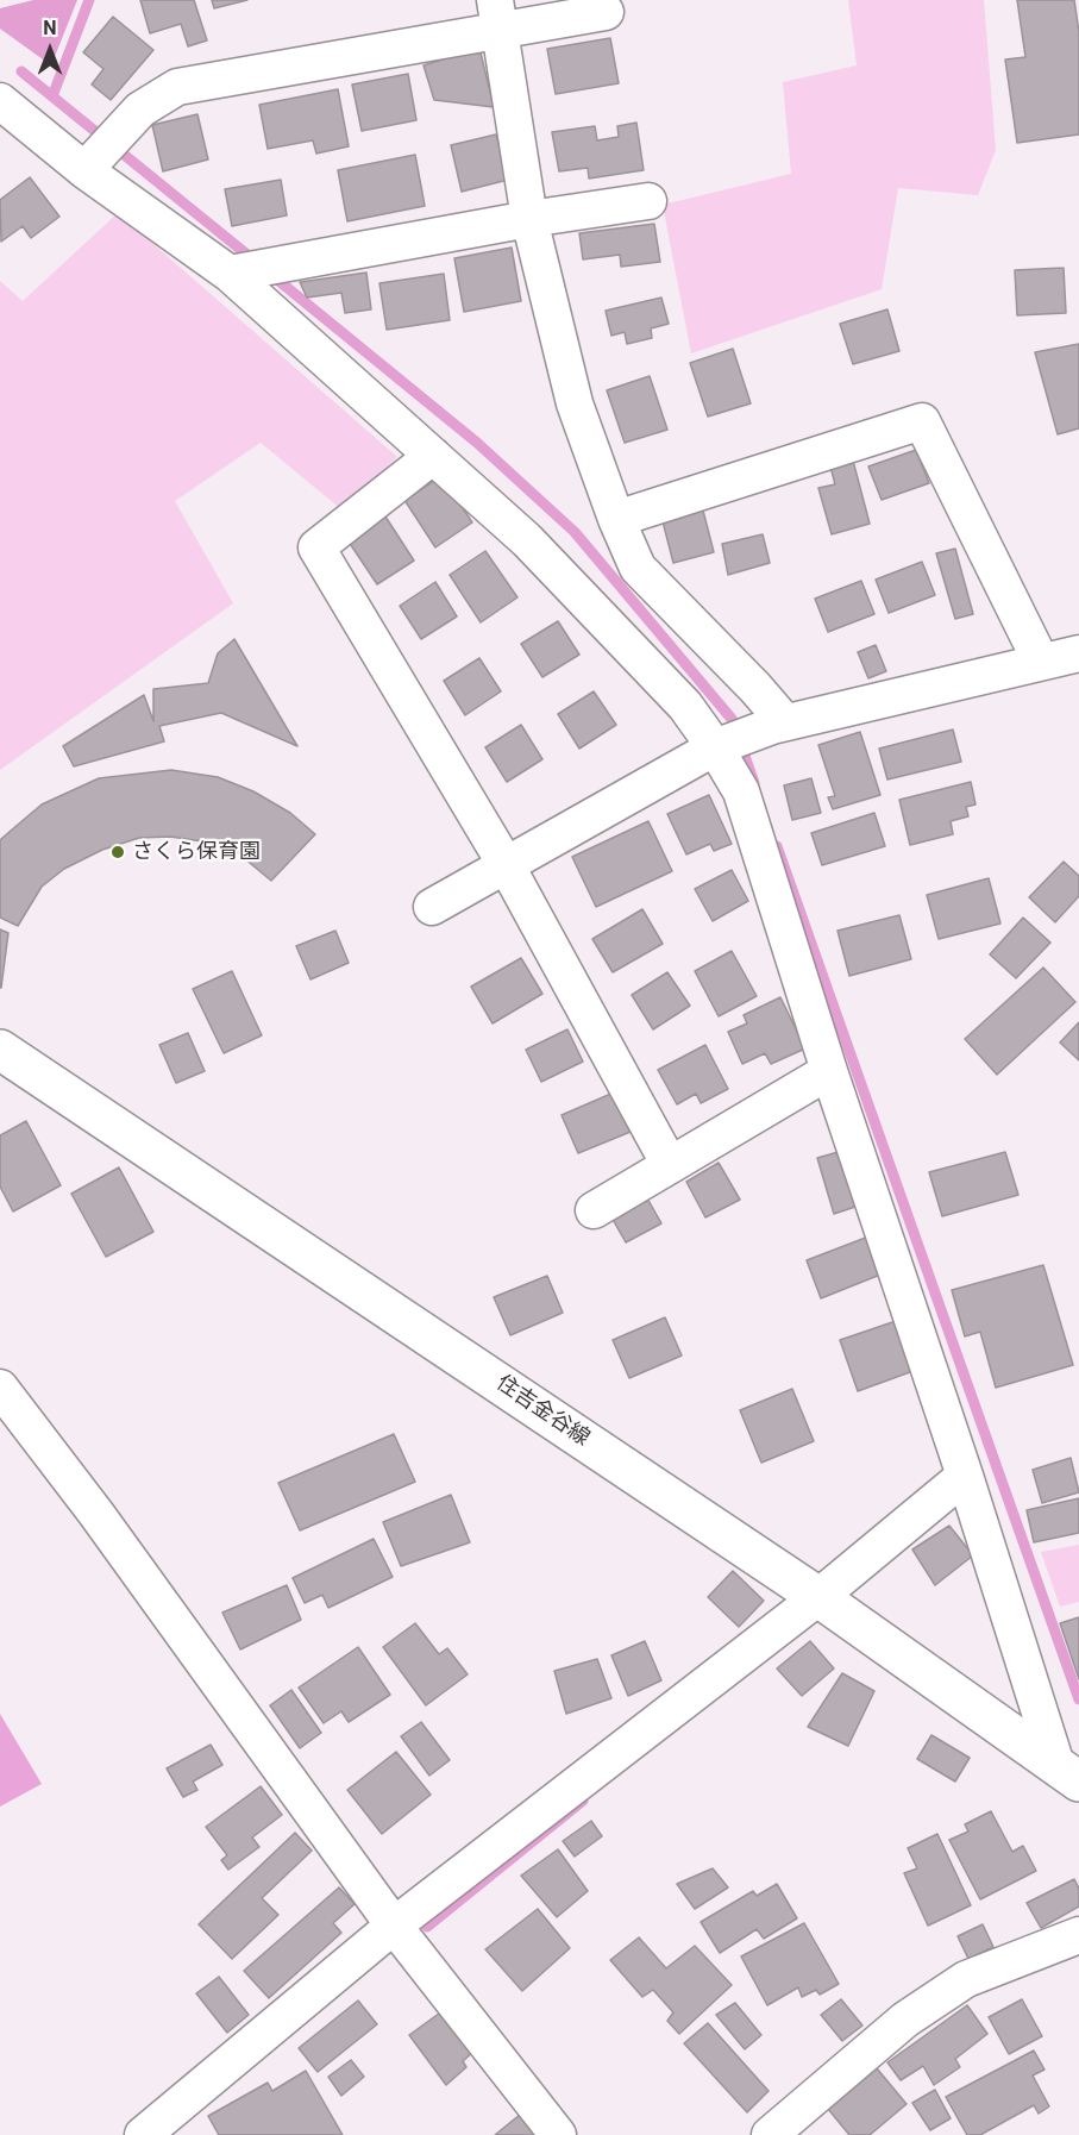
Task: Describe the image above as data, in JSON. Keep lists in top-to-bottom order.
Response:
{
  "streets": {
    "main road": ["住吉金谷線"]
  },
  "places": ["さくら保育園"],
  "north": "top"
}
